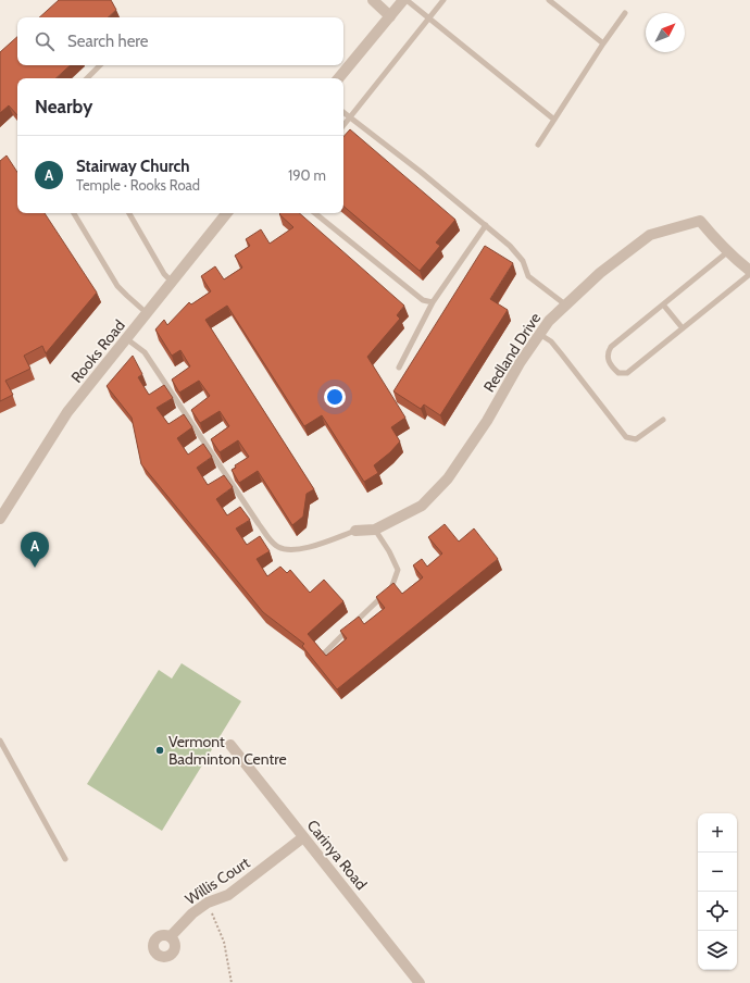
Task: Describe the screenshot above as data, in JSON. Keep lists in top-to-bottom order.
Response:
{
  "streets": {
    "street": [
      "Rooks Road",
      "Redland Drive",
      "Carinya Road",
      "Willis Court"
    ]
  },
  "crossings": [
    ["Carinya Road", "Willis Court"]
  ],
  "places": ["Vermont Badminton Centre"],
  "north": "top right",
  "page": {
    "search": "Search here",
    "heading": "Nearby",
    "list": [
      {
        "mark": "A",
        "name": "Stairway Church",
        "note": "Temple · Rooks Road",
        "value": "190 m"
      }
    ],
    "pins": "A",
    "map_buttons": ["+", "−"]
  }
}
